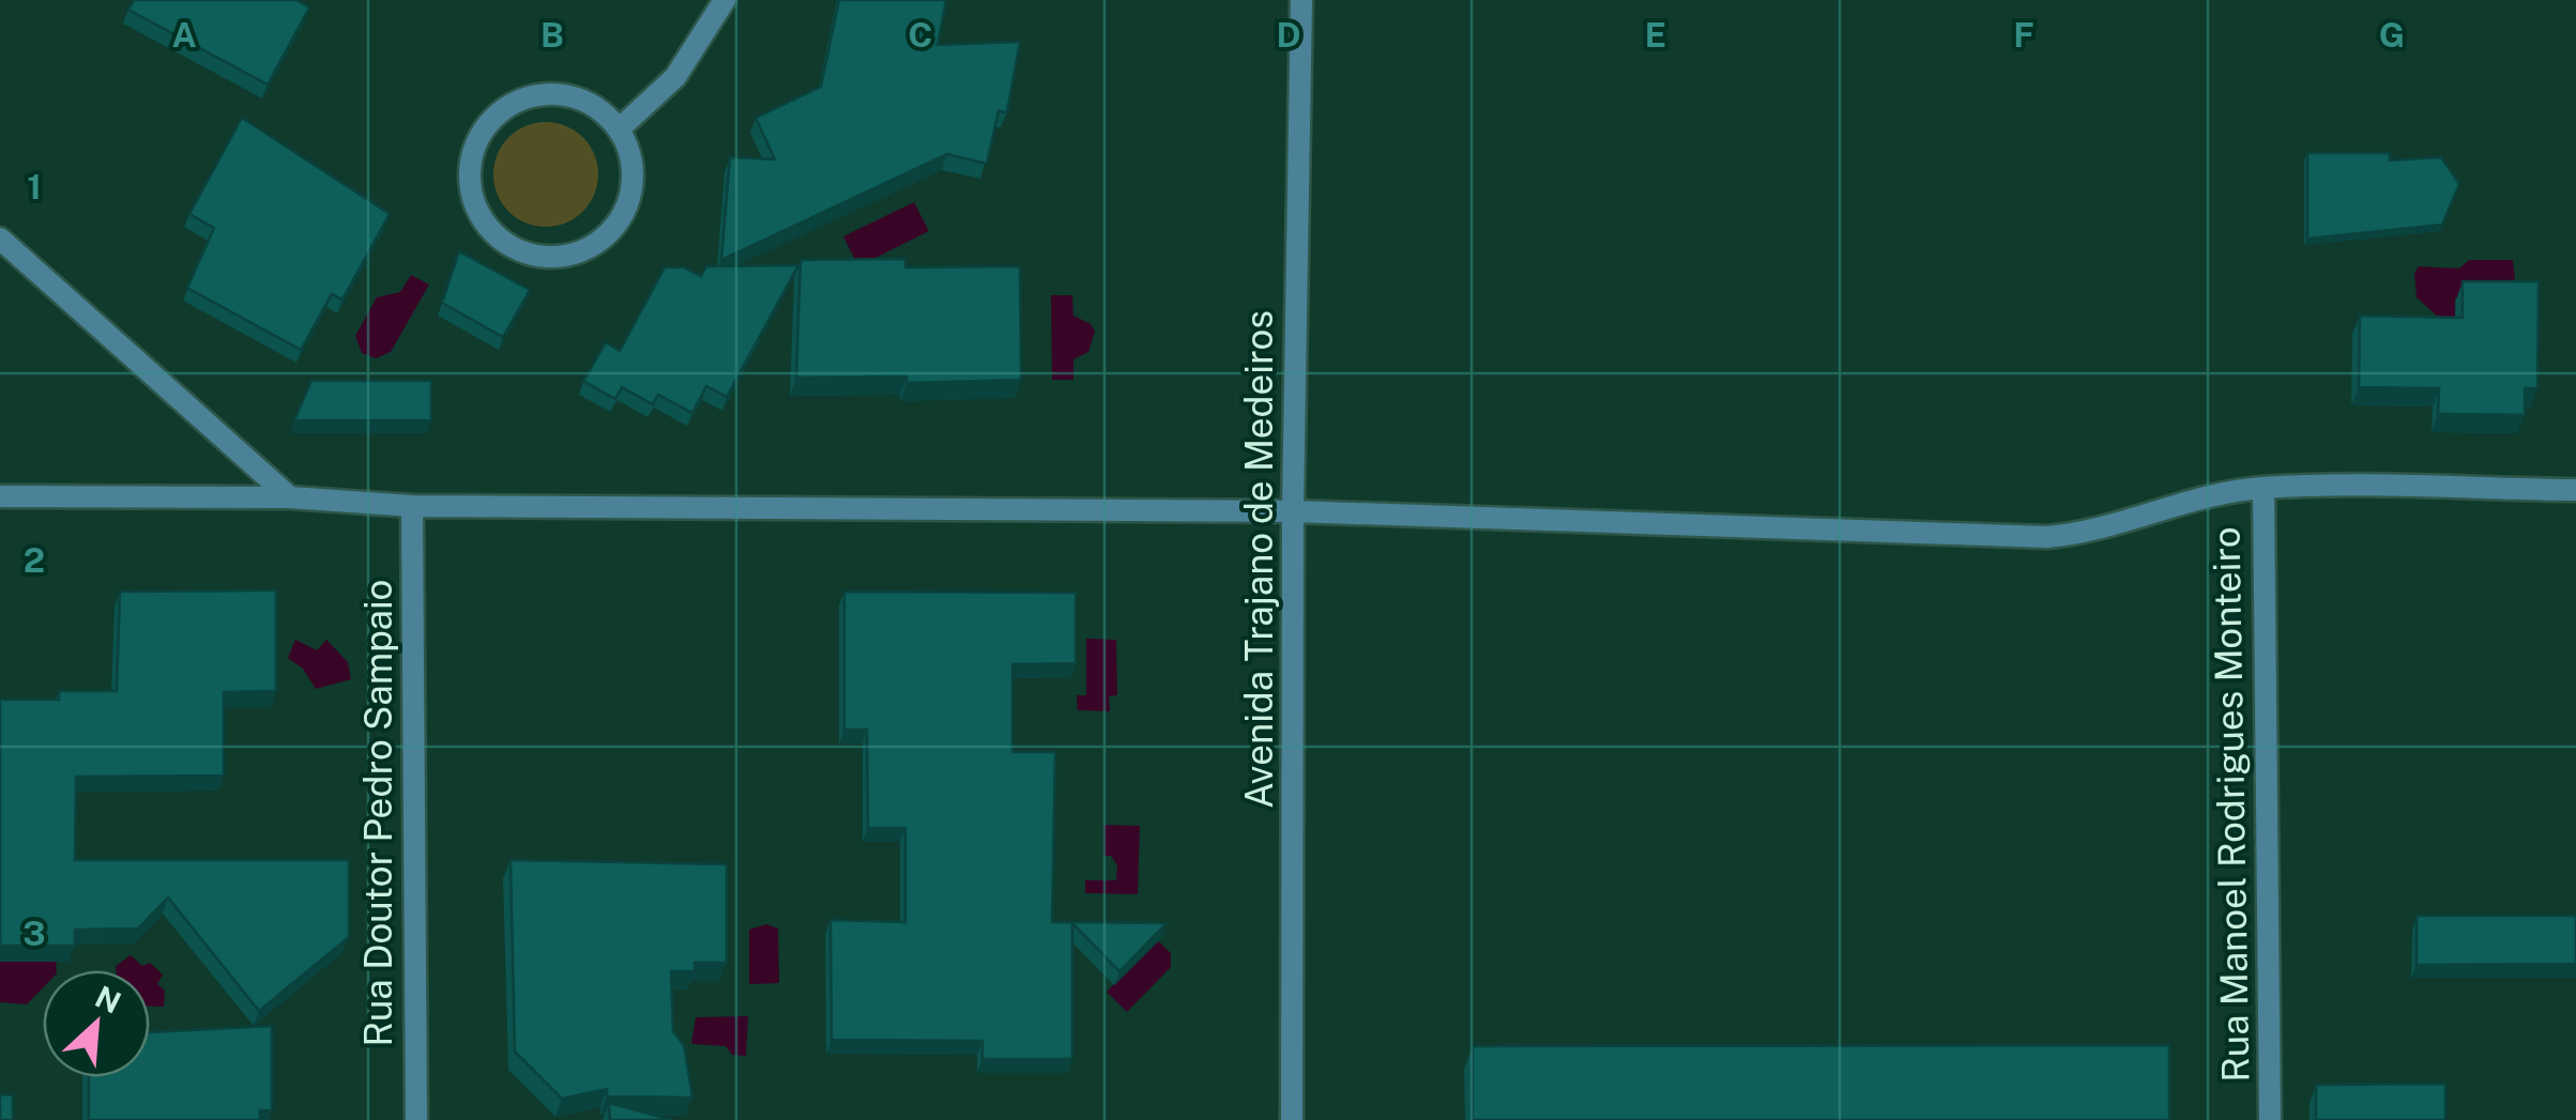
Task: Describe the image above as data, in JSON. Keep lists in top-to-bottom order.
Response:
{
  "streets": {
    "street": ["Avenida Trajano de Medeiros", "Rua Manoel Rodrigues Monteiro", "Rua Doutor Pedro Sampaio"]
  },
  "north": "top right",
  "grid": {
    "columns": [
      "A",
      "B",
      "C",
      "D",
      "E",
      "F",
      "G"
    ],
    "rows": ["1", "2", "3"]
  }
}
